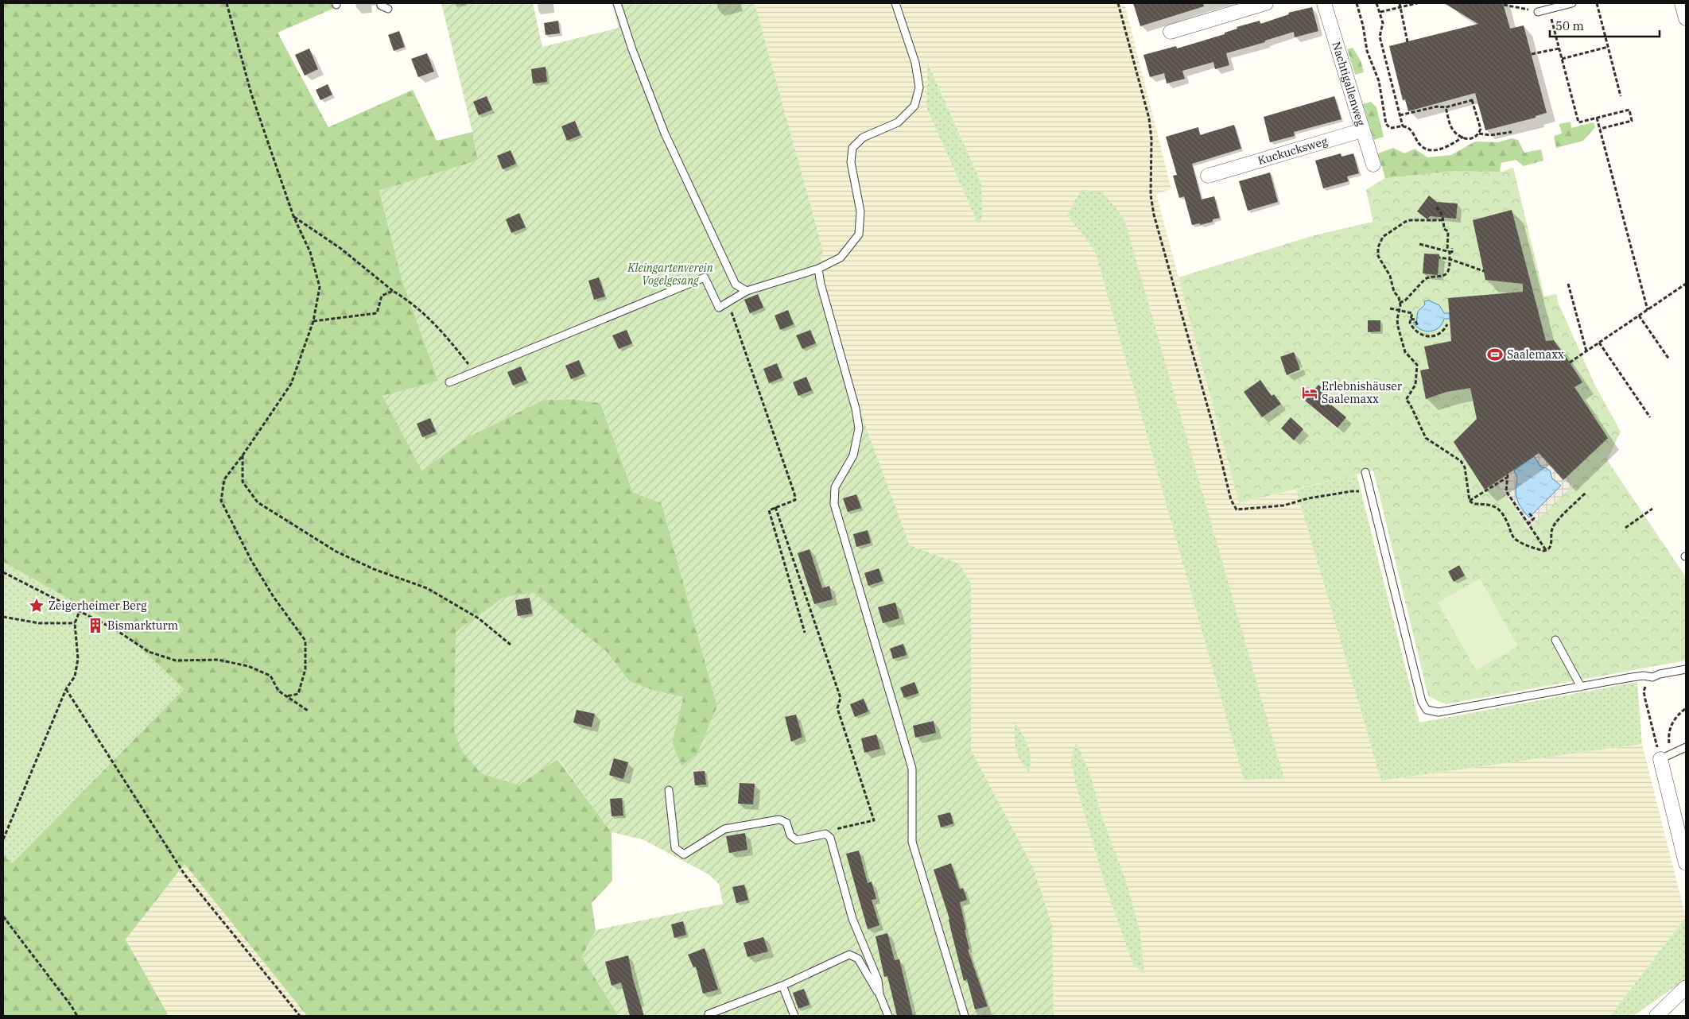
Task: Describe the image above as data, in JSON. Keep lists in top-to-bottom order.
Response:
{
  "streets": {
    "street": ["Nachtigallenweg", "Kuckucksweg"]
  },
  "crossings": [
    ["Nachtigallenweg", "Kuckucksweg"]
  ],
  "parks": ["Kleingartenverein Vogelgesang"],
  "places": {
    "sports": ["Saalemaxx"],
    "hotel": ["Erlebnishäuser Saalemaxx"],
    "place": ["Zeigerheimer Berg"],
    "building": ["Bismarkturm"]
  },
  "scale_bar": "50 m"
}
